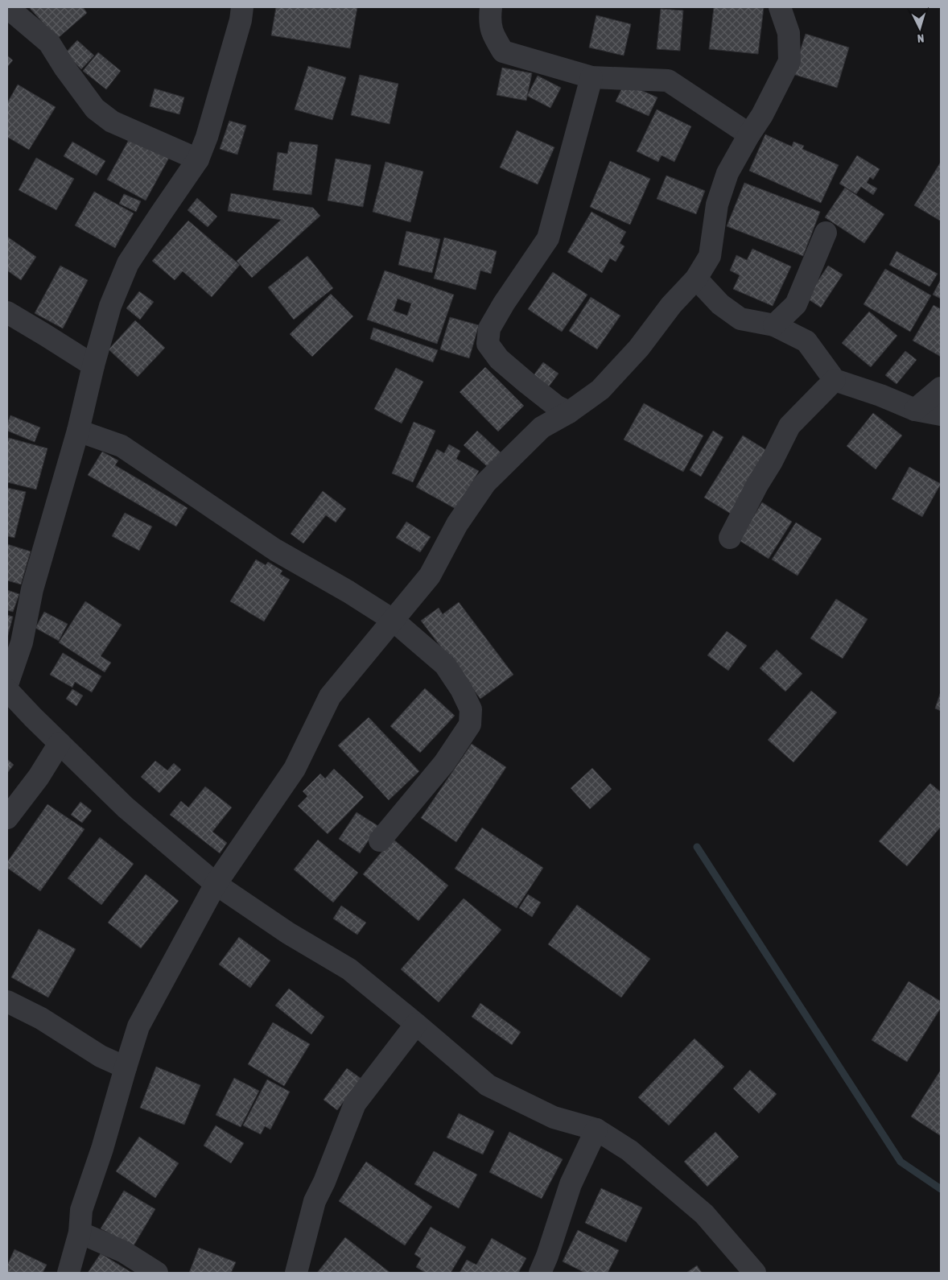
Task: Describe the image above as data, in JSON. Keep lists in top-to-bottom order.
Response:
{
  "north": "bottom"
}
